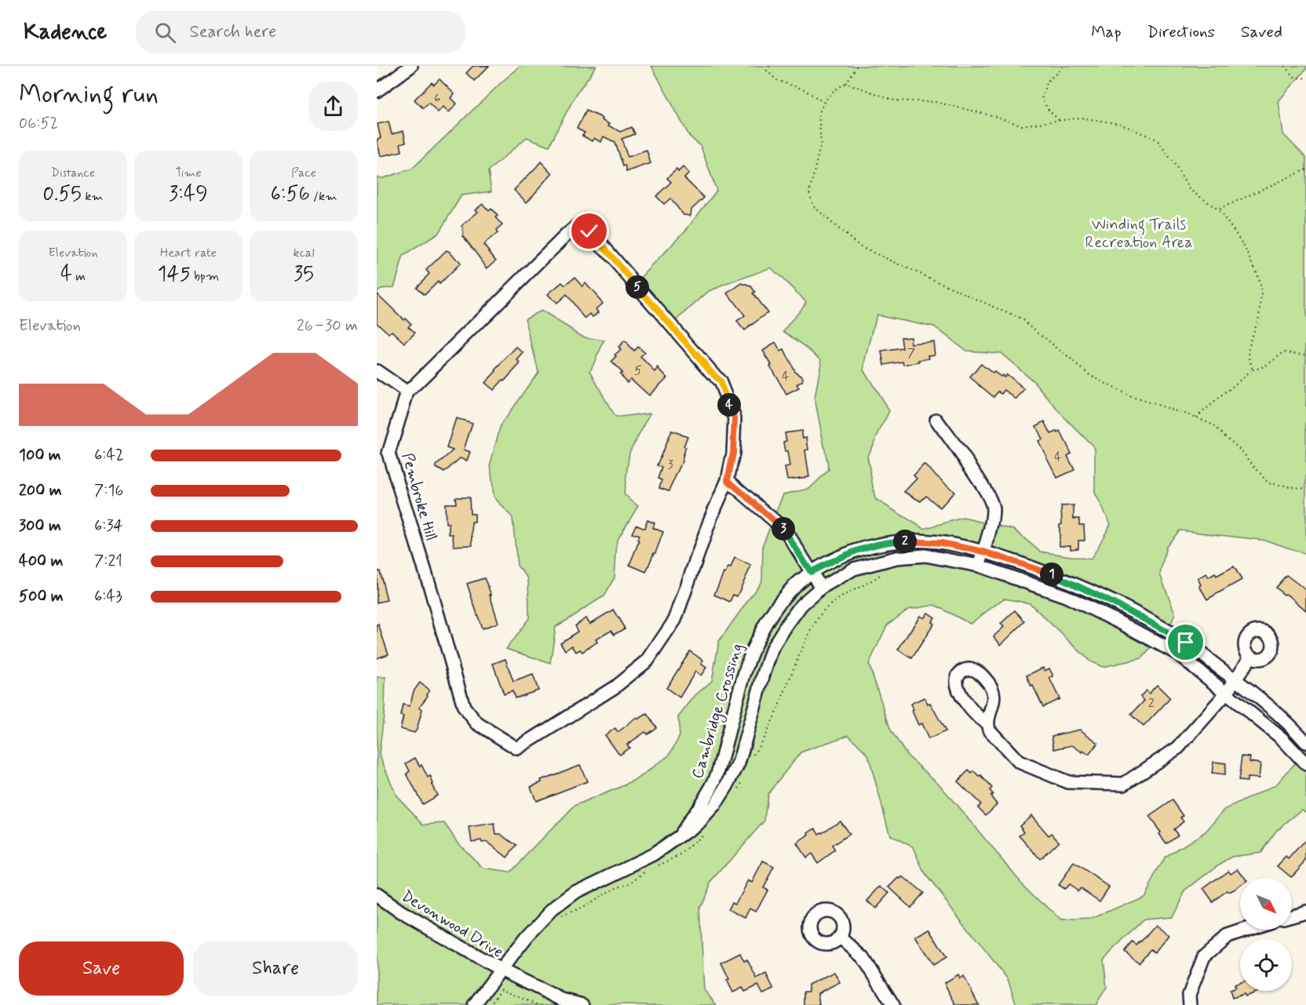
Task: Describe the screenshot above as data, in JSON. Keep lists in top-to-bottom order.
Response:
{
  "streets": {
    "street": ["Pembroke Hill", "Cambridge Crossing", "Devonwood Drive"]
  },
  "crossings": [
    ["Cambridge Crossing", "Devonwood Drive"]
  ],
  "parks": ["Winding Trails Recreation Area"],
  "house_numbers": [
    "6",
    "7",
    "5",
    "4",
    "4",
    "3",
    "2"
  ],
  "north": "bottom right",
  "page": {
    "header": "Kadence",
    "search": "Search here",
    "nav": ["Map", "Directions", "Saved"],
    "heading": ["Morning run", "06:52"],
    "stats": [
      ["Distance", "0.55 km"],
      ["Time", "3:49"],
      ["Pace", "6:56 /km"],
      ["Elevation", "4 m"],
      ["Heart rate", "145 bpm"],
      ["kcal", "35"]
    ],
    "pins": [
      "5",
      "4",
      "3",
      "2",
      "1"
    ],
    "chart": ["Elevation", "26–30 m"],
    "list": [
      {
        "name": "100 m",
        "note": "6:42"
      },
      {
        "name": "200 m",
        "note": "7:16"
      },
      {
        "name": "300 m",
        "note": "6:34"
      },
      {
        "name": "400 m",
        "note": "7:21"
      },
      {
        "name": "500 m",
        "note": "6:43"
      }
    ],
    "buttons": ["Save", "Share"]
  }
}
